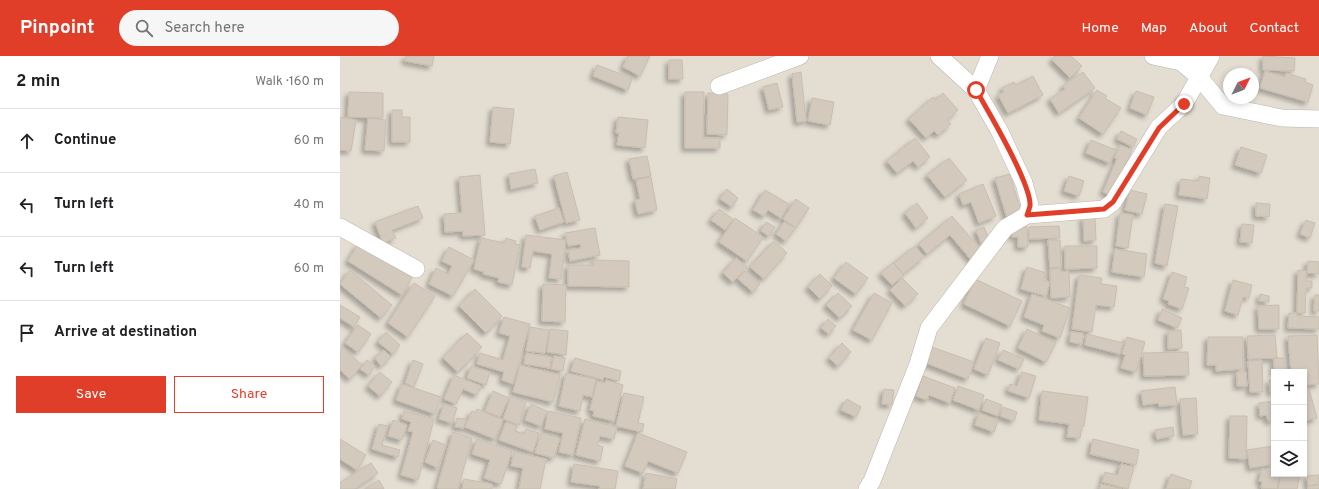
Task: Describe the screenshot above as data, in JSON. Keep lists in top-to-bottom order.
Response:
{
  "north": "top right",
  "page": {
    "header": "Pinpoint",
    "search": "Search here",
    "nav": [
      "Home",
      "Map",
      "About",
      "Contact"
    ],
    "heading": ["2 min", "Walk · 160 m"],
    "list": [
      ["Continue", "60 m"],
      ["Turn left", "40 m"],
      ["Turn left", "60 m"],
      "Arrive at destination"
    ],
    "buttons": ["Save", "Share"],
    "map_buttons": ["+", "−"]
  }
}
